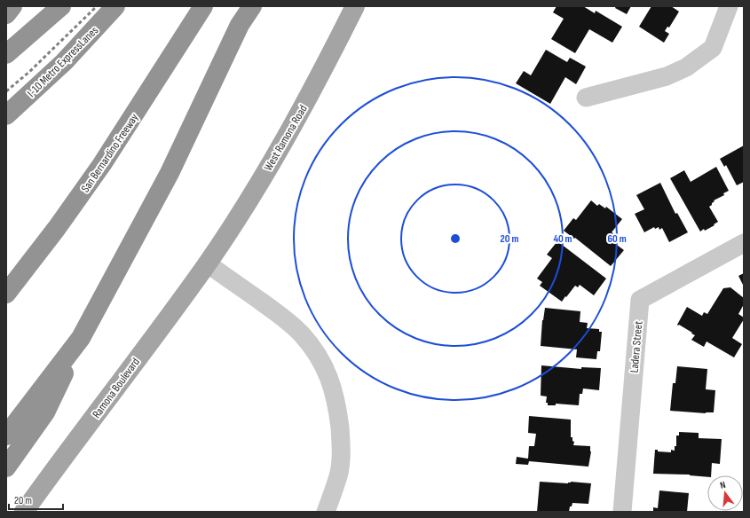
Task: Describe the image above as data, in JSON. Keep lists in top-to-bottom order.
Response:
{
  "streets": {
    "highway": ["I-10 Metro ExpressLanes", "San Bernardino Freeway"],
    "main road": ["West Ramona Road", "Ramona Boulevard"],
    "street": ["Ladera Street"]
  },
  "crossings": [
    ["West Ramona Road", "Ramona Boulevard"]
  ],
  "scale_bar": "20 m",
  "north": "top",
  "rings": ["20 m", "40 m", "60 m"]
}
